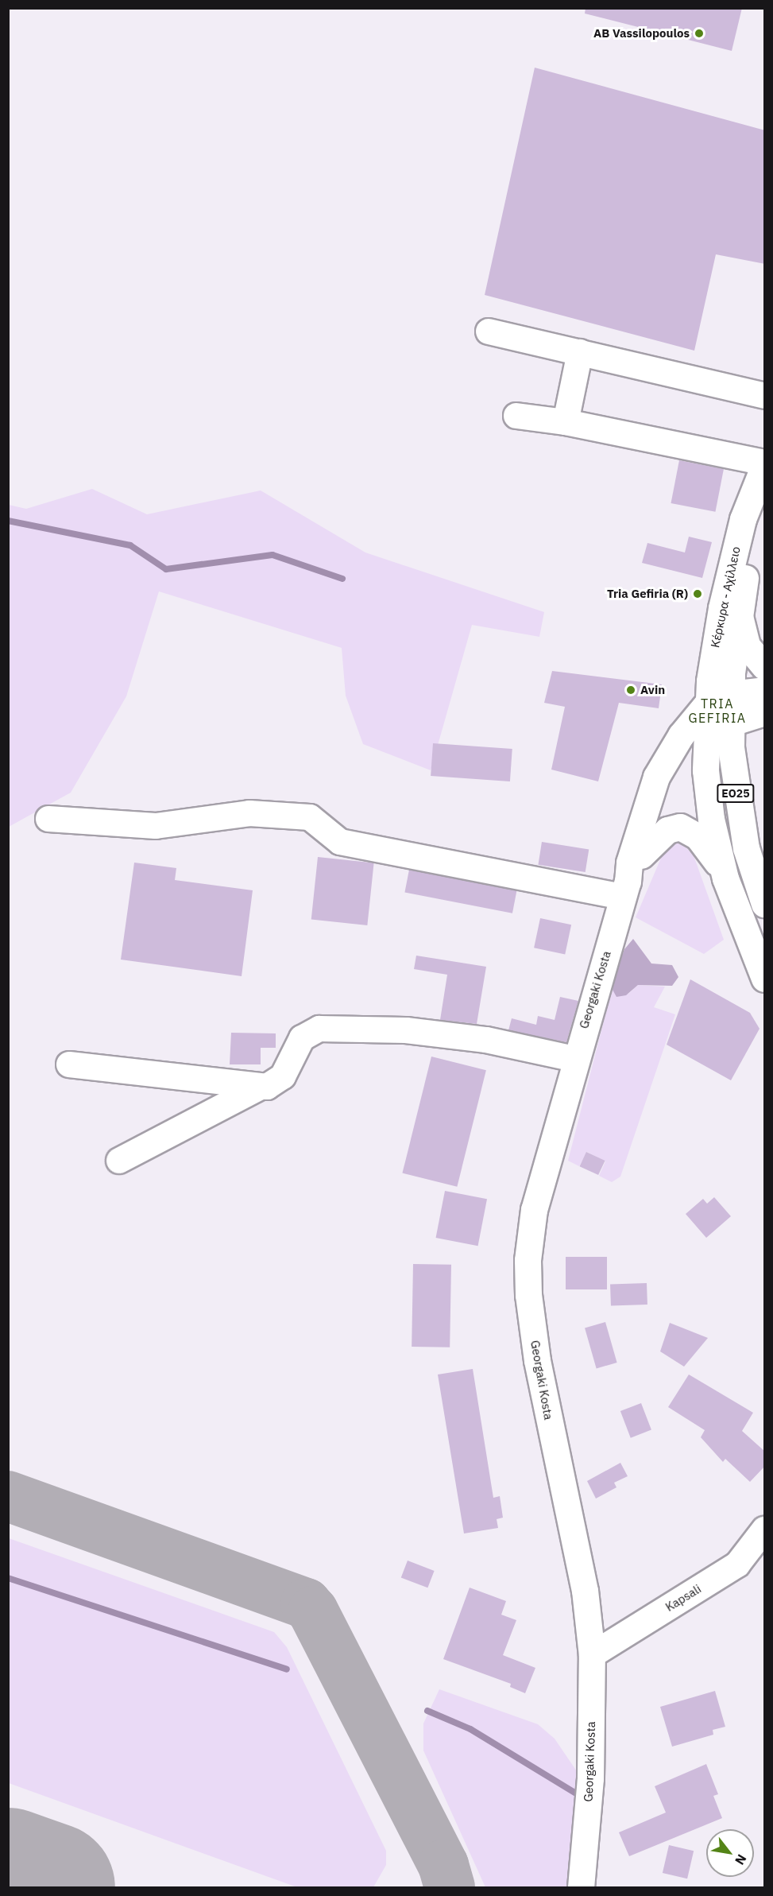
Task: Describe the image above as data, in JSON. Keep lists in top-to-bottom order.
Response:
{
  "streets": {
    "main road": ["Κέρκυρα - Αχίλλειο", "ΕΟ25", "Georgaki Kosta"],
    "street": ["Kapsali"]
  },
  "crossings": [
    ["Κέρκυρα - Αχίλλειο", "ΕΟ25"],
    ["Κέρκυρα - Αχίλλειο", "Georgaki Kosta"],
    ["ΕΟ25", "Georgaki Kosta"],
    ["Georgaki Kosta", "Kapsali"]
  ],
  "districts": ["TRIA GEFIRIA"],
  "places": ["AB Vassilopoulos", "Tria Gefiria (R)", "Avin"],
  "north": "bottom right"
}
